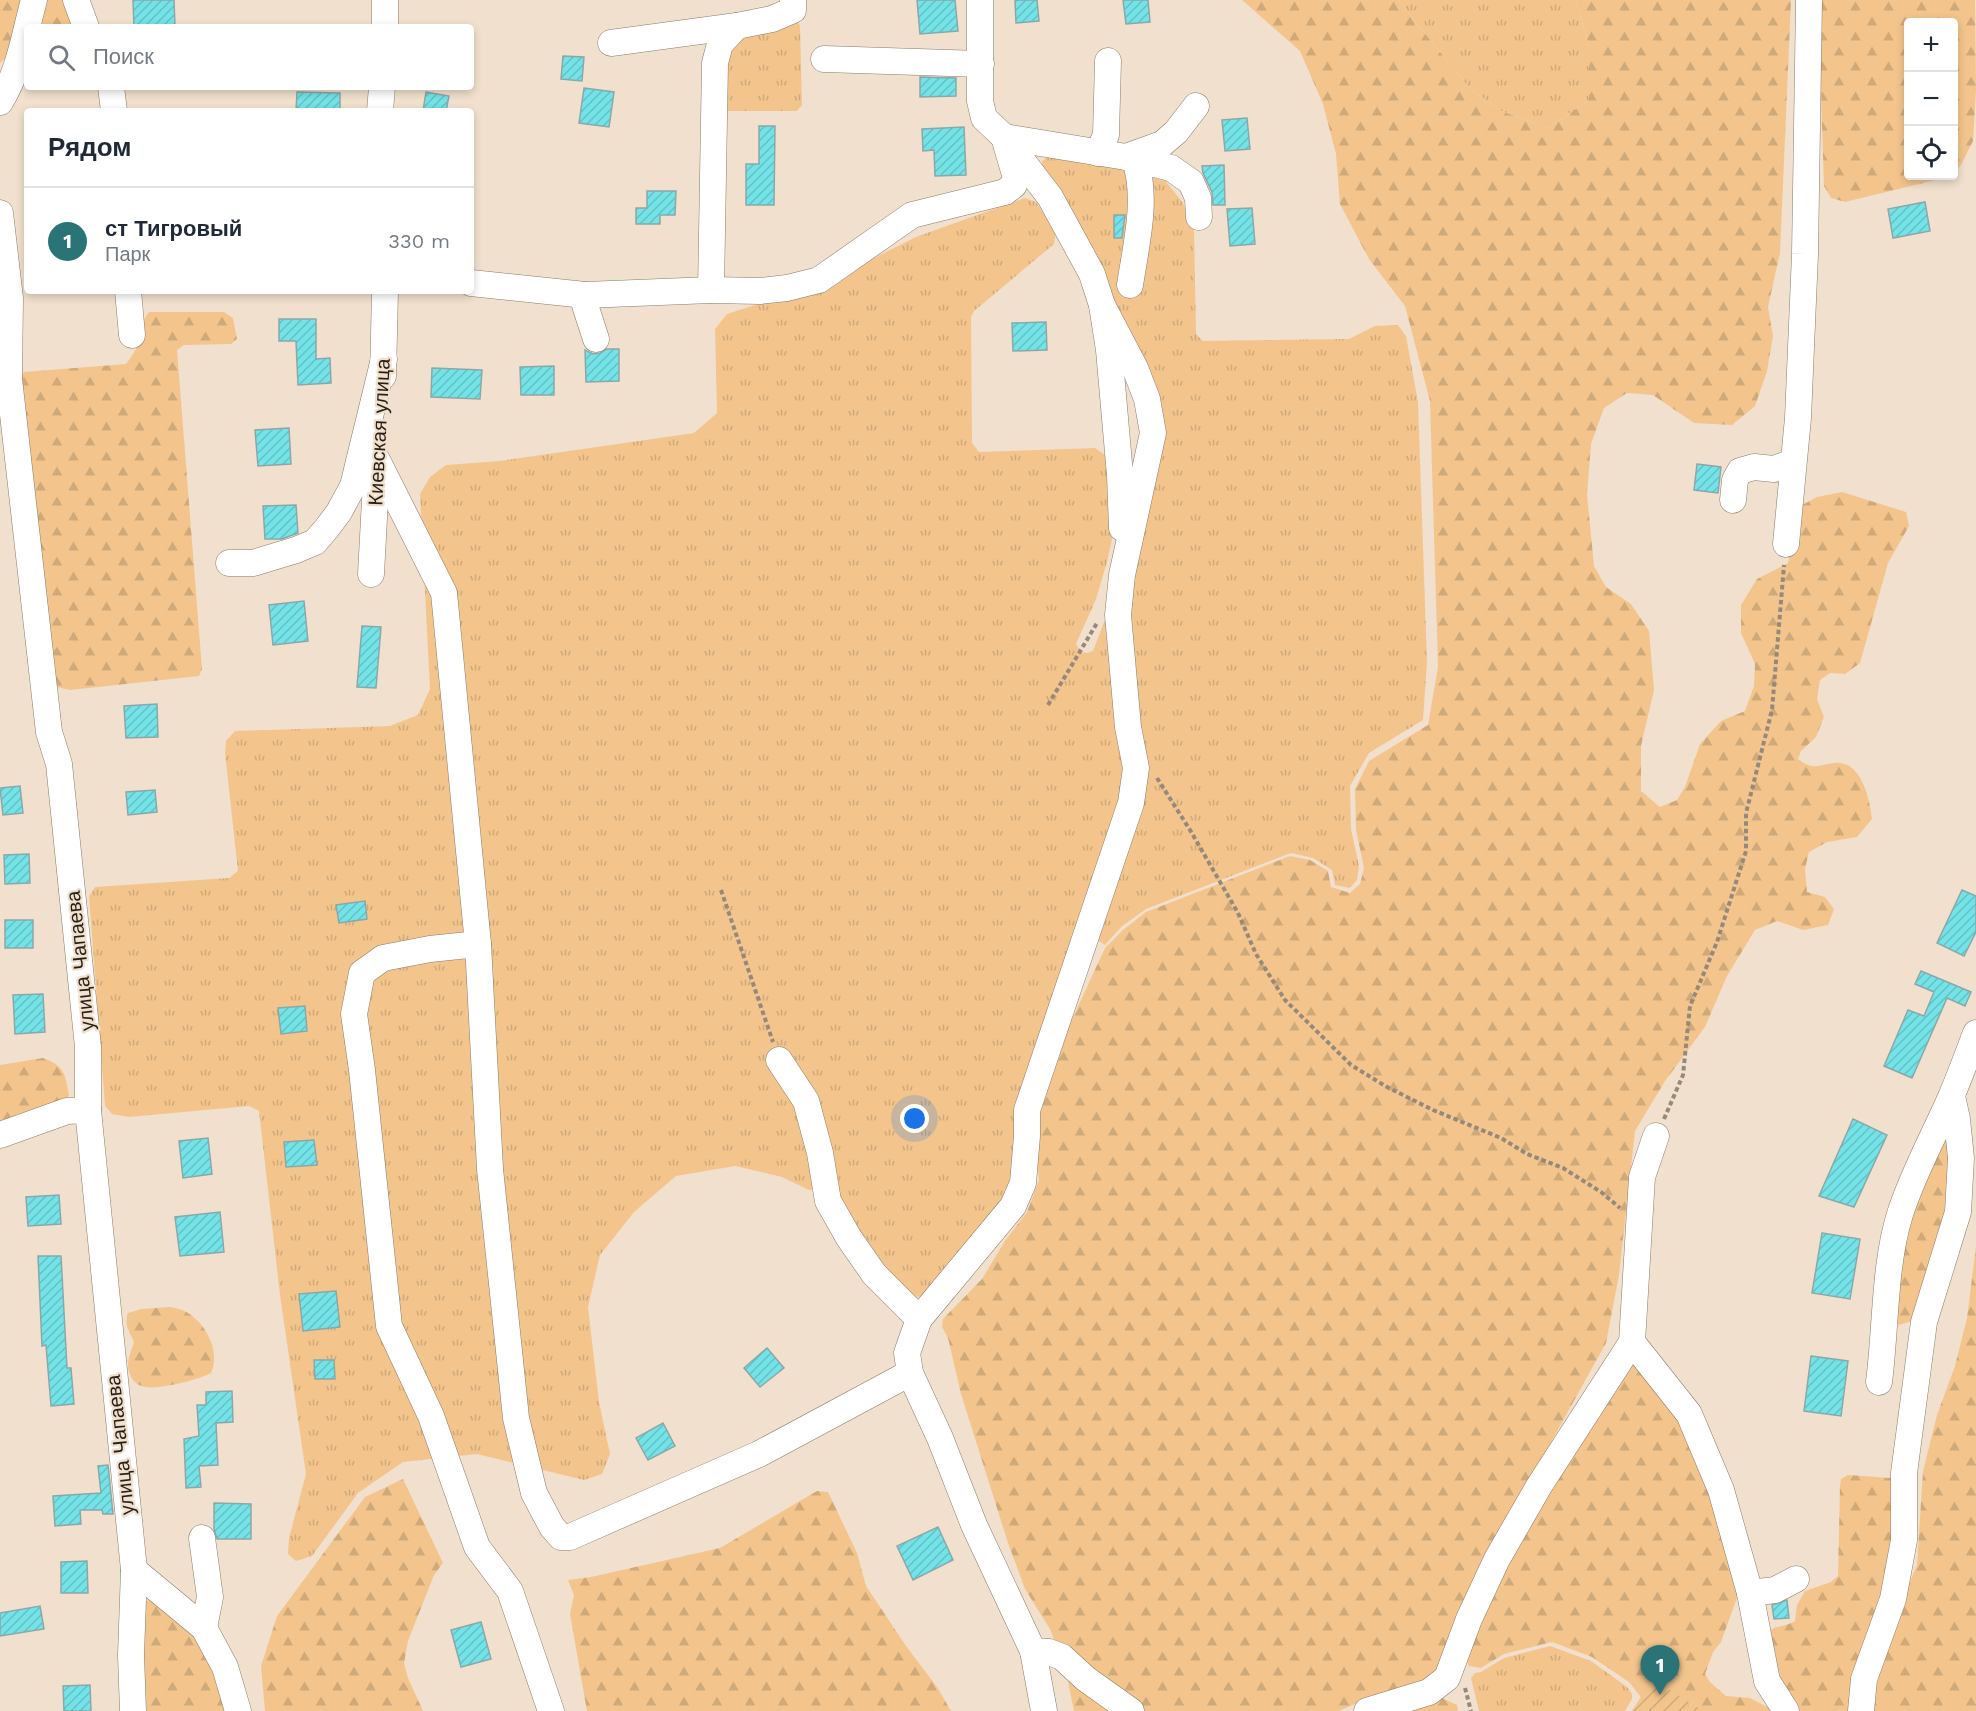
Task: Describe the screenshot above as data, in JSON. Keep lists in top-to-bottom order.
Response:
{
  "streets": {
    "street": ["Киевская улица", "улица Чапаева"]
  },
  "page": {
    "map_buttons": ["+", "−"],
    "search": "Поиск",
    "heading": "Рядом",
    "list": [
      {
        "mark": "1",
        "name": "ст Тигровый",
        "note": "Парк",
        "value": "330 m"
      }
    ],
    "pins": "1"
  }
}
